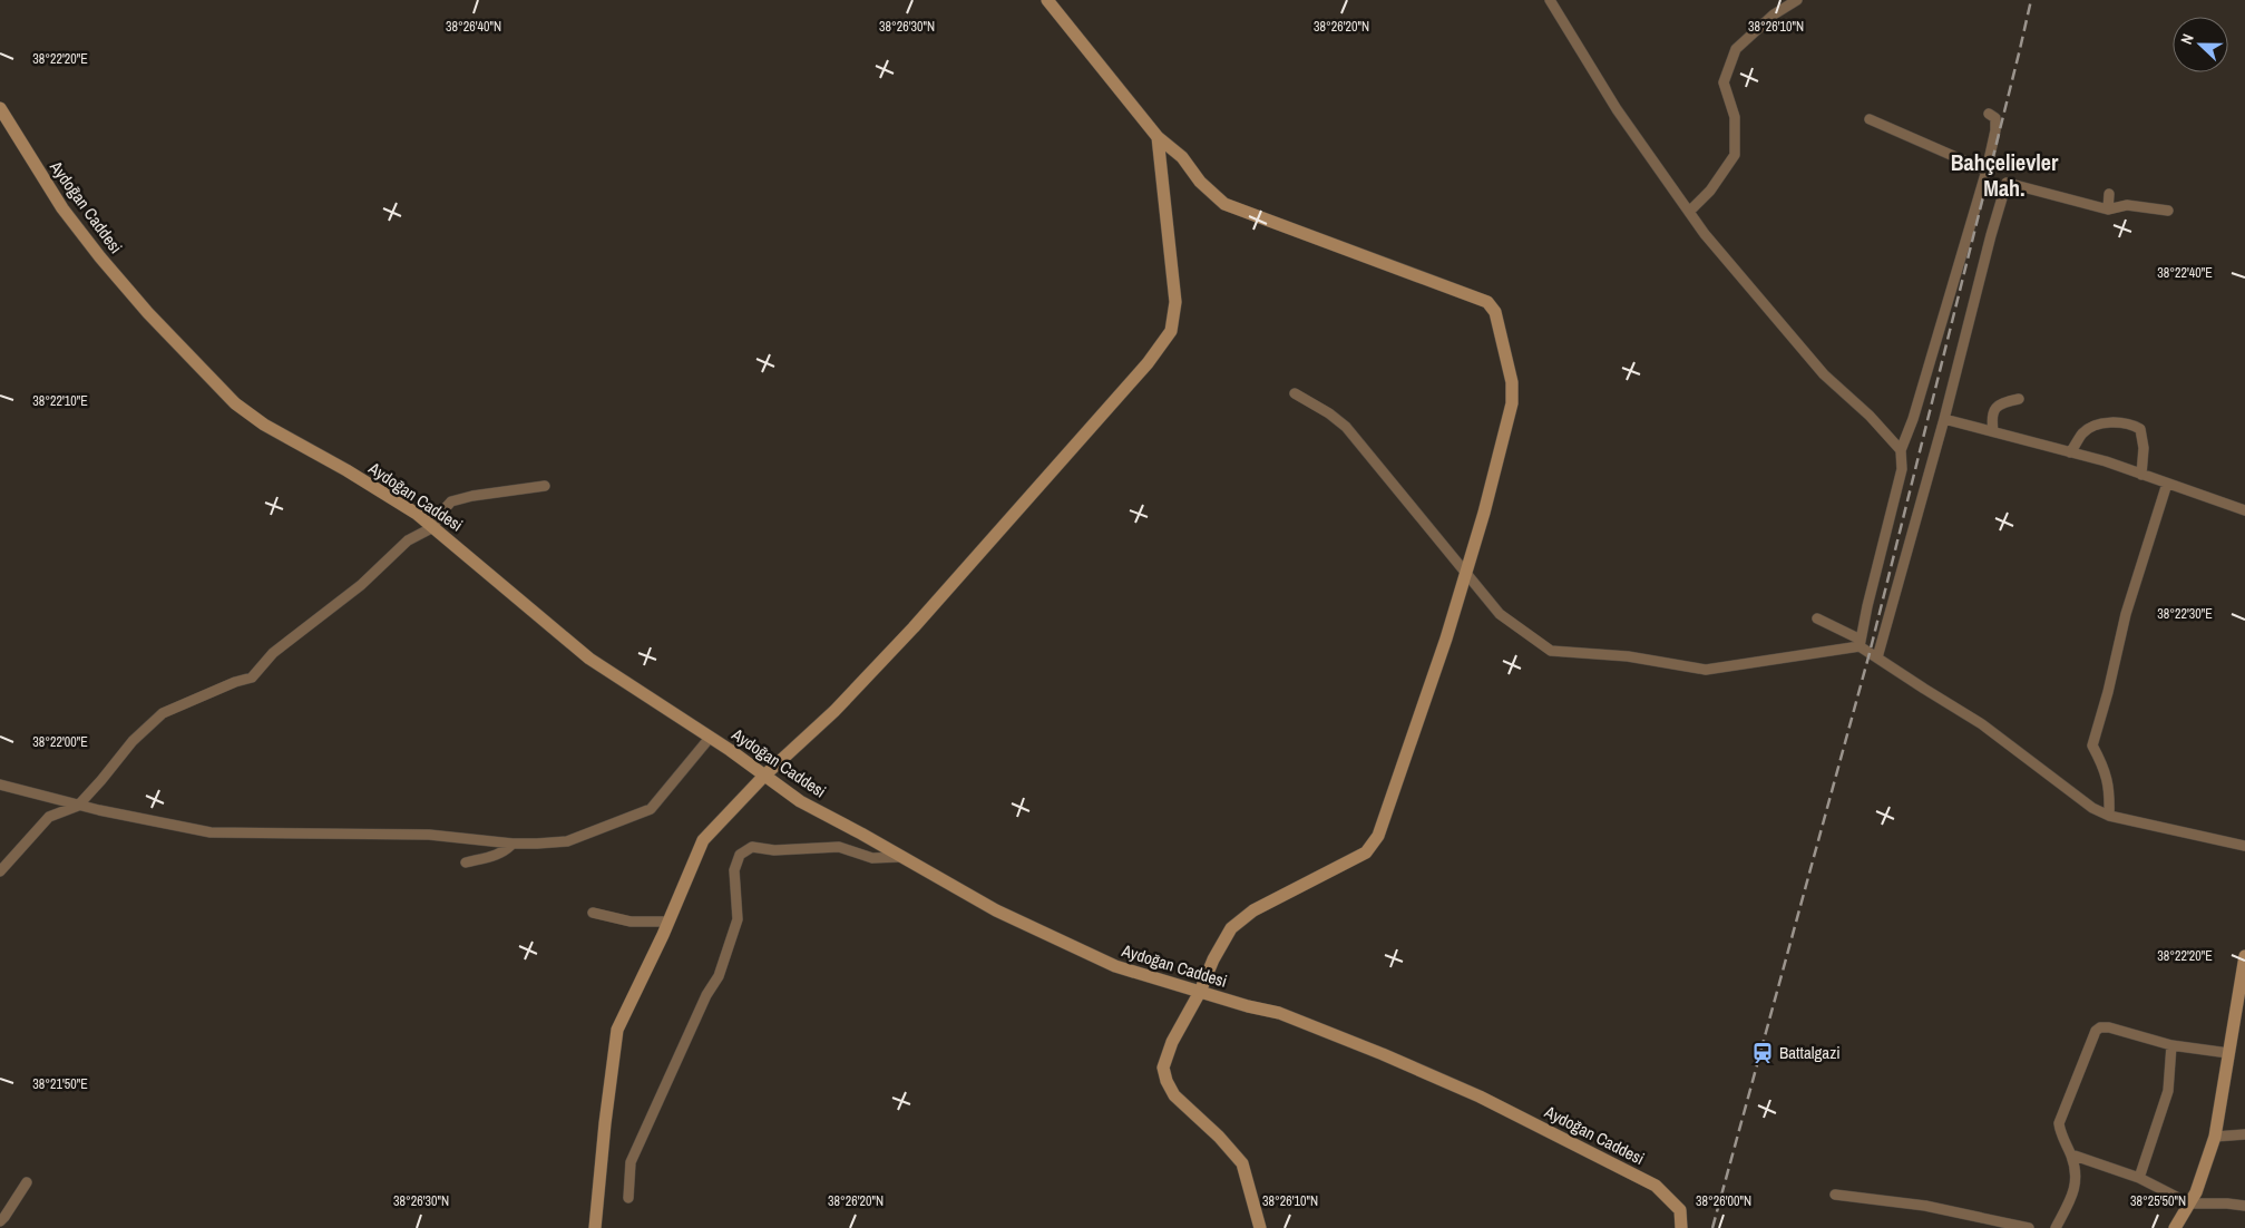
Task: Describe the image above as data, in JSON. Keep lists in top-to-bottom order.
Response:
{
  "streets": {
    "street": ["Aydoğan Caddesi"]
  },
  "districts": ["Bahçelievler Mah."],
  "places": {
    "station": ["Battalgazi"]
  },
  "north": "left",
  "coordinates": [
    "38°26'10\"N",
    "38°26'40\"N",
    "38°26'30\"N",
    "38°26'20\"N",
    "38°22'20\"E",
    "38°22'40\"E",
    "38°22'10\"E",
    "38°22'30\"E",
    "38°22'00\"E",
    "38°21'50\"E",
    "38°26'00\"N",
    "38°25'50\"N"
  ]
}
